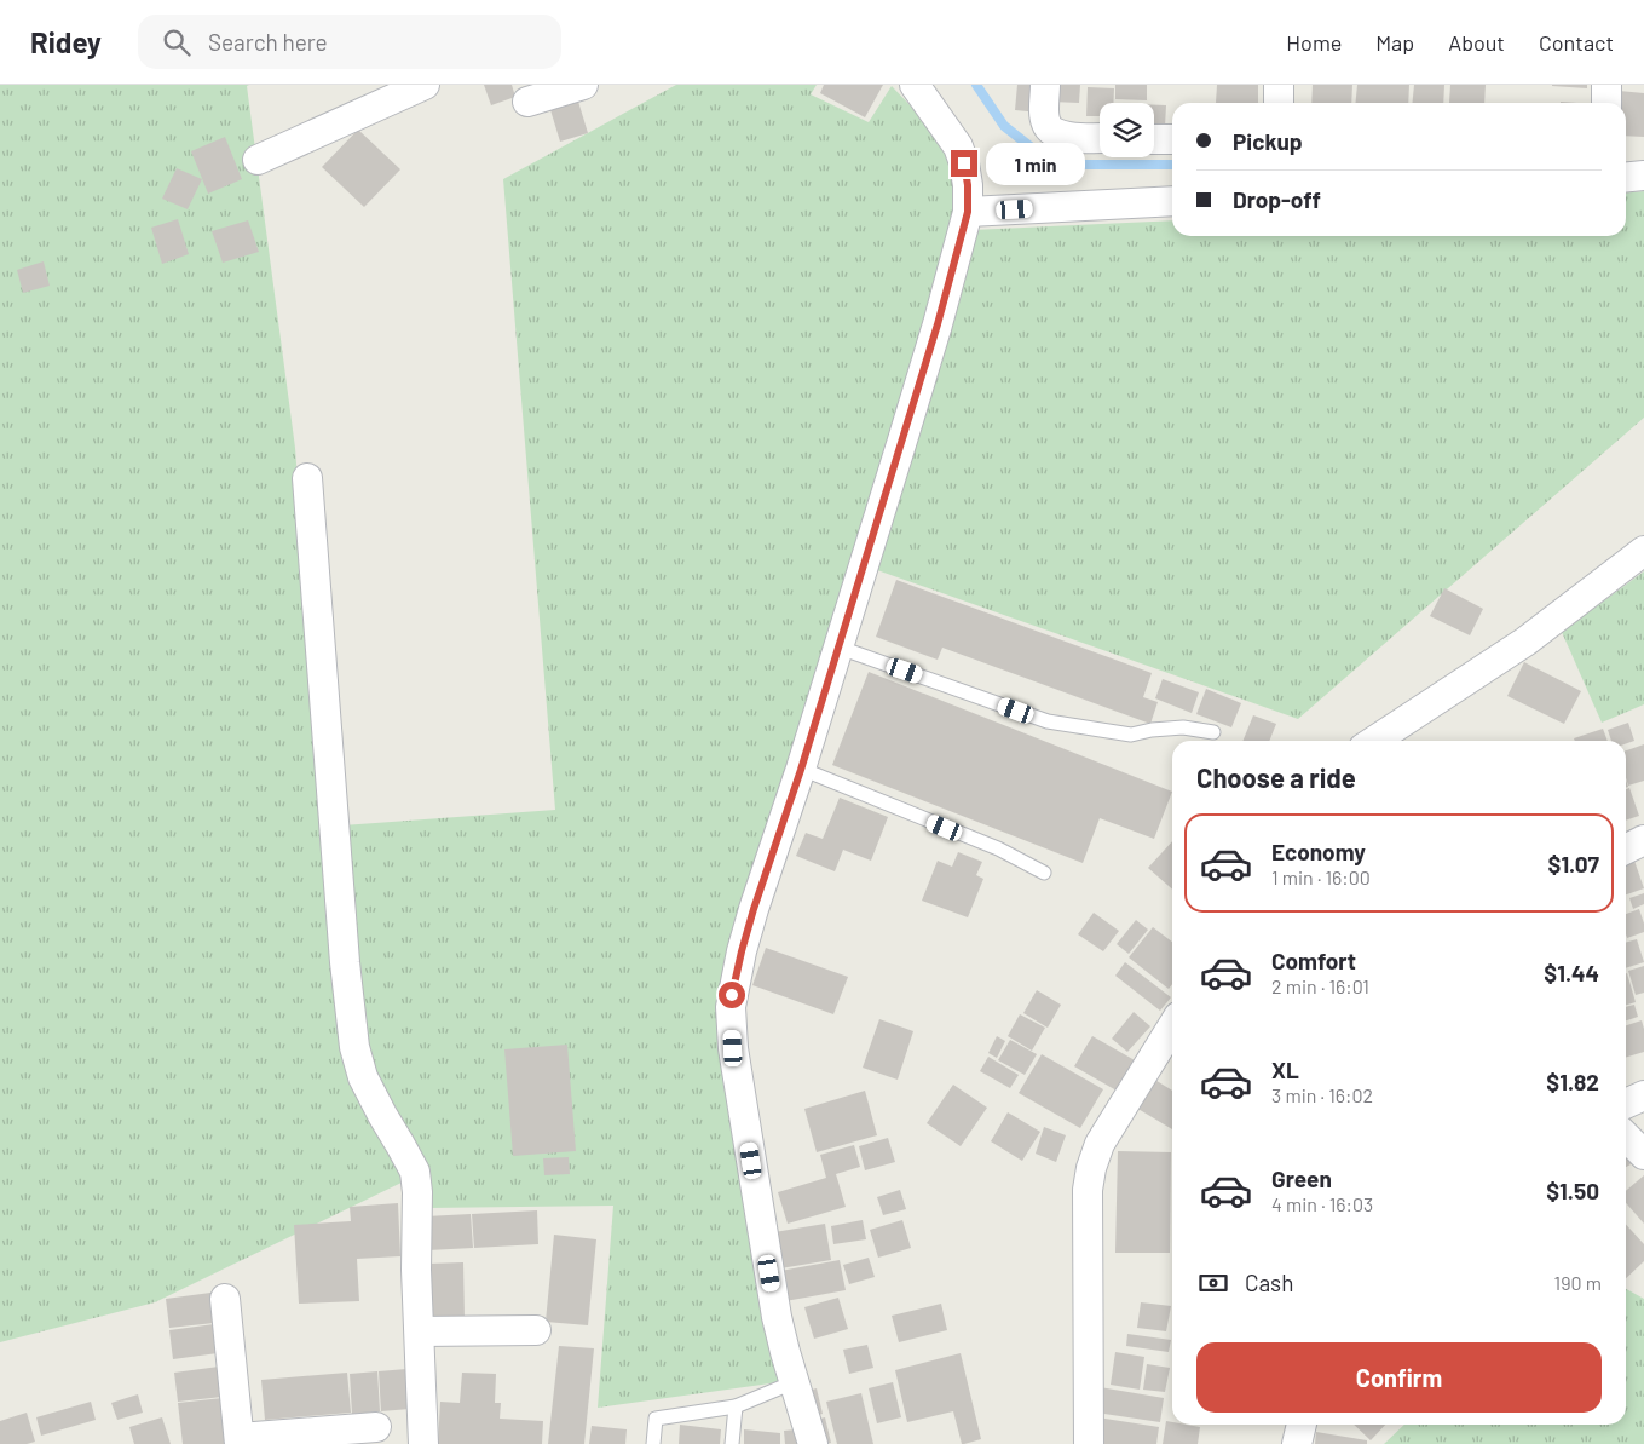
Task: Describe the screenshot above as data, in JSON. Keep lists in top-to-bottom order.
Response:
{
  "page": {
    "header": "Ridey",
    "search": "Search here",
    "nav": [
      "Home",
      "Map",
      "About",
      "Contact"
    ],
    "banner": ["Pickup", "Drop-off"],
    "bubble": "1 min",
    "heading": "Choose a ride",
    "list": [
      {
        "name": "Economy",
        "note": "1 min · 16:00",
        "value": "$1.07"
      },
      {
        "name": "Comfort",
        "note": "2 min · 16:01",
        "value": "$1.44"
      },
      {
        "name": "XL",
        "note": "3 min · 16:02",
        "value": "$1.82"
      },
      {
        "name": "Green",
        "note": "4 min · 16:03",
        "value": "$1.50"
      }
    ],
    "pay": ["Cash", "190 m"],
    "buttons": "Confirm"
  }
}
